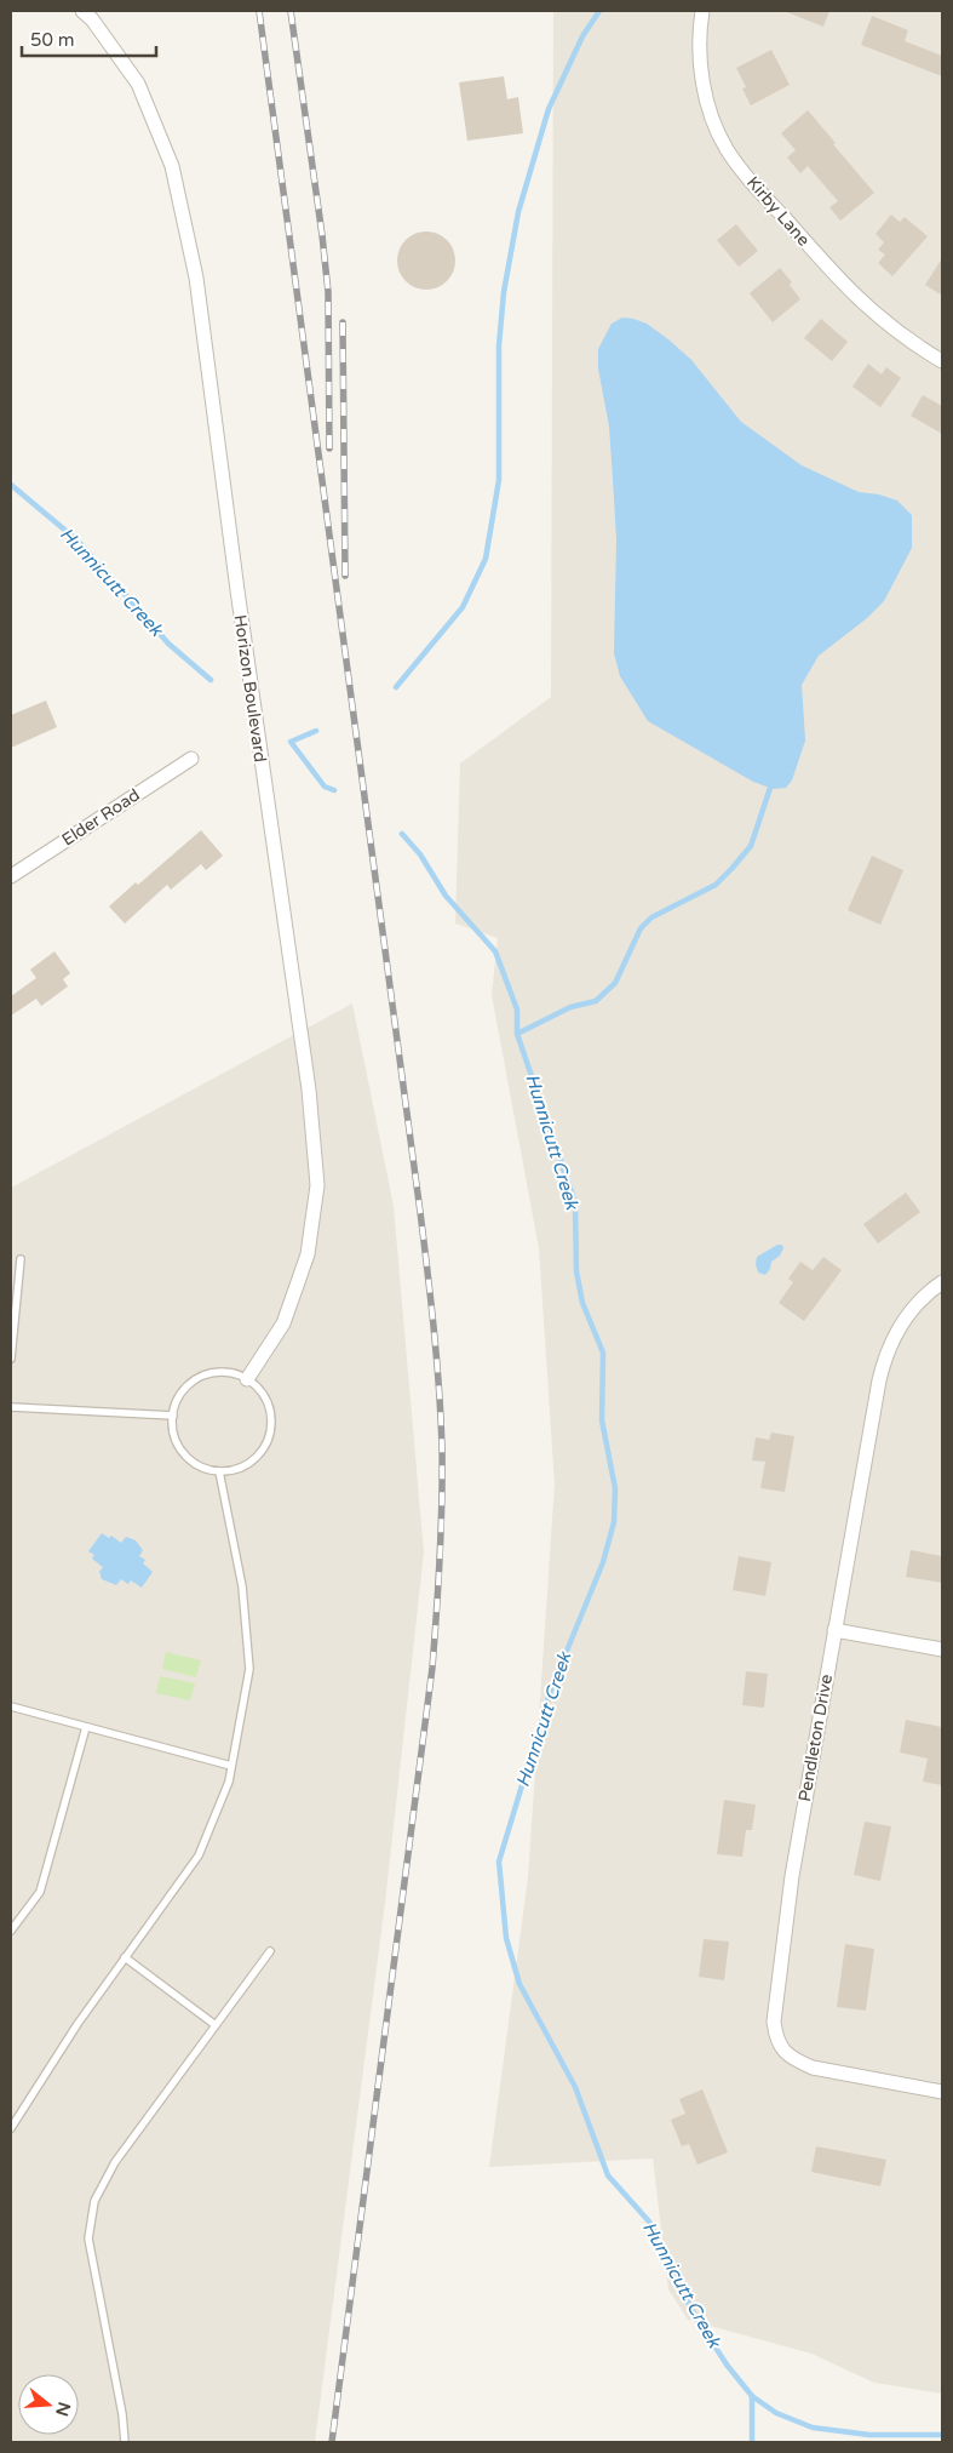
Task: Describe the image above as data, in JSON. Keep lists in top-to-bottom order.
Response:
{
  "streets": {
    "street": [
      "Kirby Lane",
      "Horizon Boulevard",
      "Elder Road",
      "Pendleton Drive"
    ]
  },
  "water": ["Hunnicutt Creek"],
  "scale_bar": "50 m",
  "north": "right"
}
